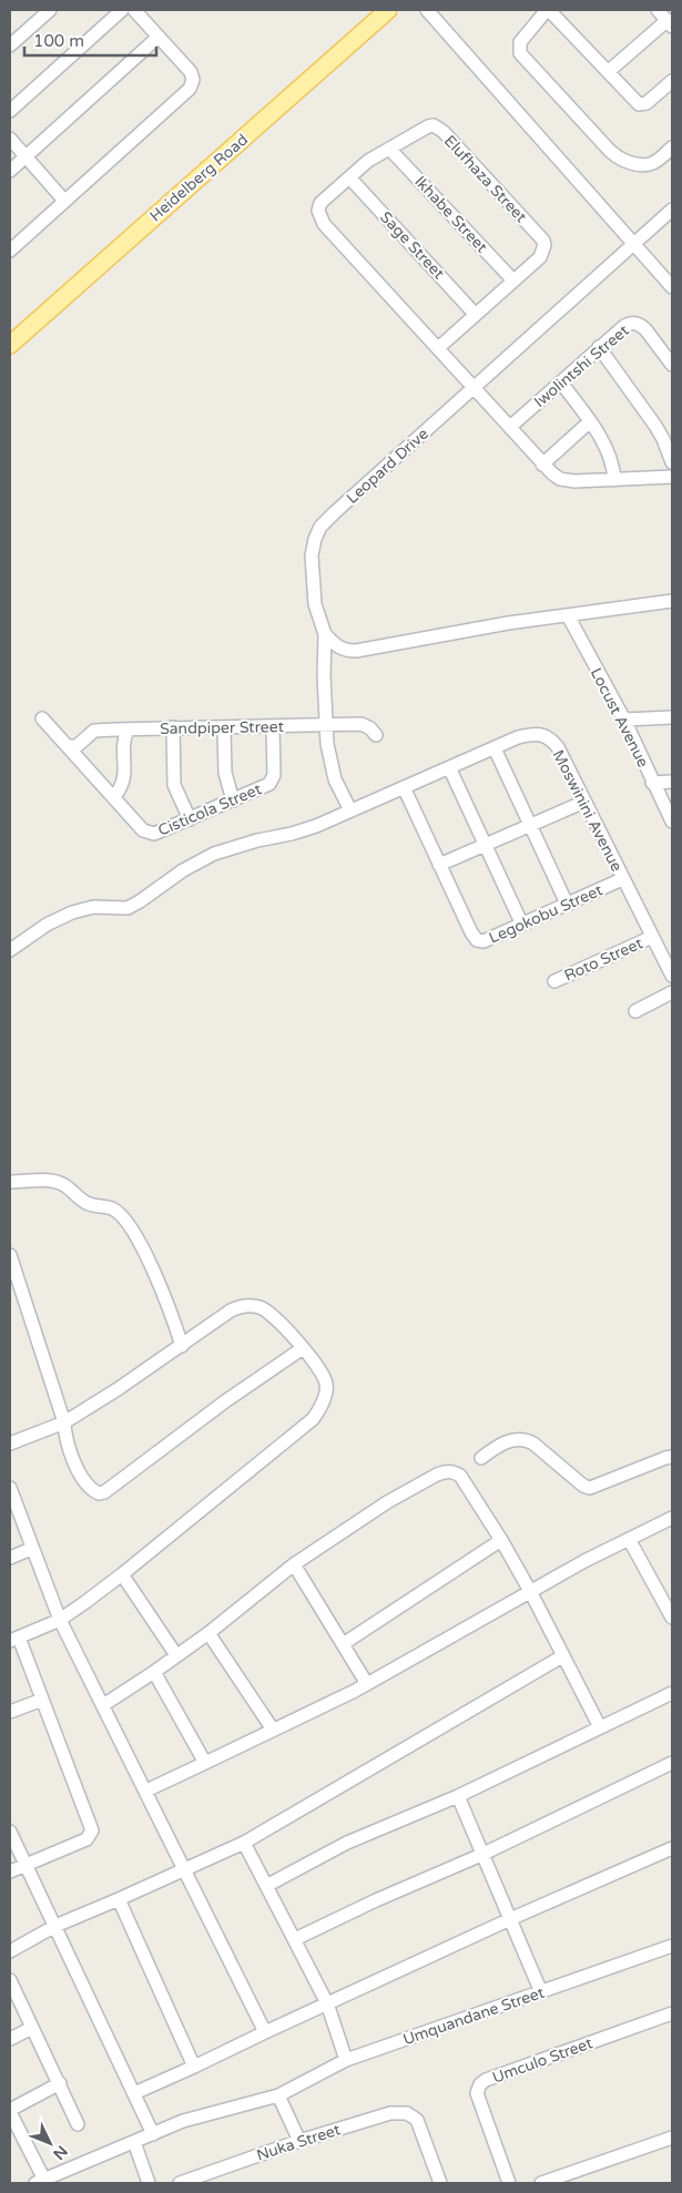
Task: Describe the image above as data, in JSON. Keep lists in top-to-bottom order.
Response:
{
  "streets": {
    "main road": ["Heidelberg Road"],
    "street": [
      "Elufhaza Street",
      "Ikhabe Street",
      "Sage Street",
      "Iwolintshi Street",
      "Leopard Drive",
      "Locust Avenue",
      "Sandpiper Street",
      "Cisticola Street",
      "Moswinini Avenue",
      "Legokobu Street",
      "Roto Street",
      "Umquandane Street",
      "Umculo Street",
      "Nuka Street"
    ]
  },
  "crossings": [
    ["Elufhaza Street", "Ikhabe Street"],
    ["Elufhaza Street", "Sage Street"],
    ["Elufhaza Street", "Leopard Drive"],
    ["Leopard Drive", "Sandpiper Street"],
    ["Leopard Drive", "Moswinini Avenue"],
    ["Sandpiper Street", "Cisticola Street"],
    ["Moswinini Avenue", "Legokobu Street"],
    ["Moswinini Avenue", "Roto Street"]
  ],
  "scale_bar": "100 m",
  "north": "bottom right"
}
